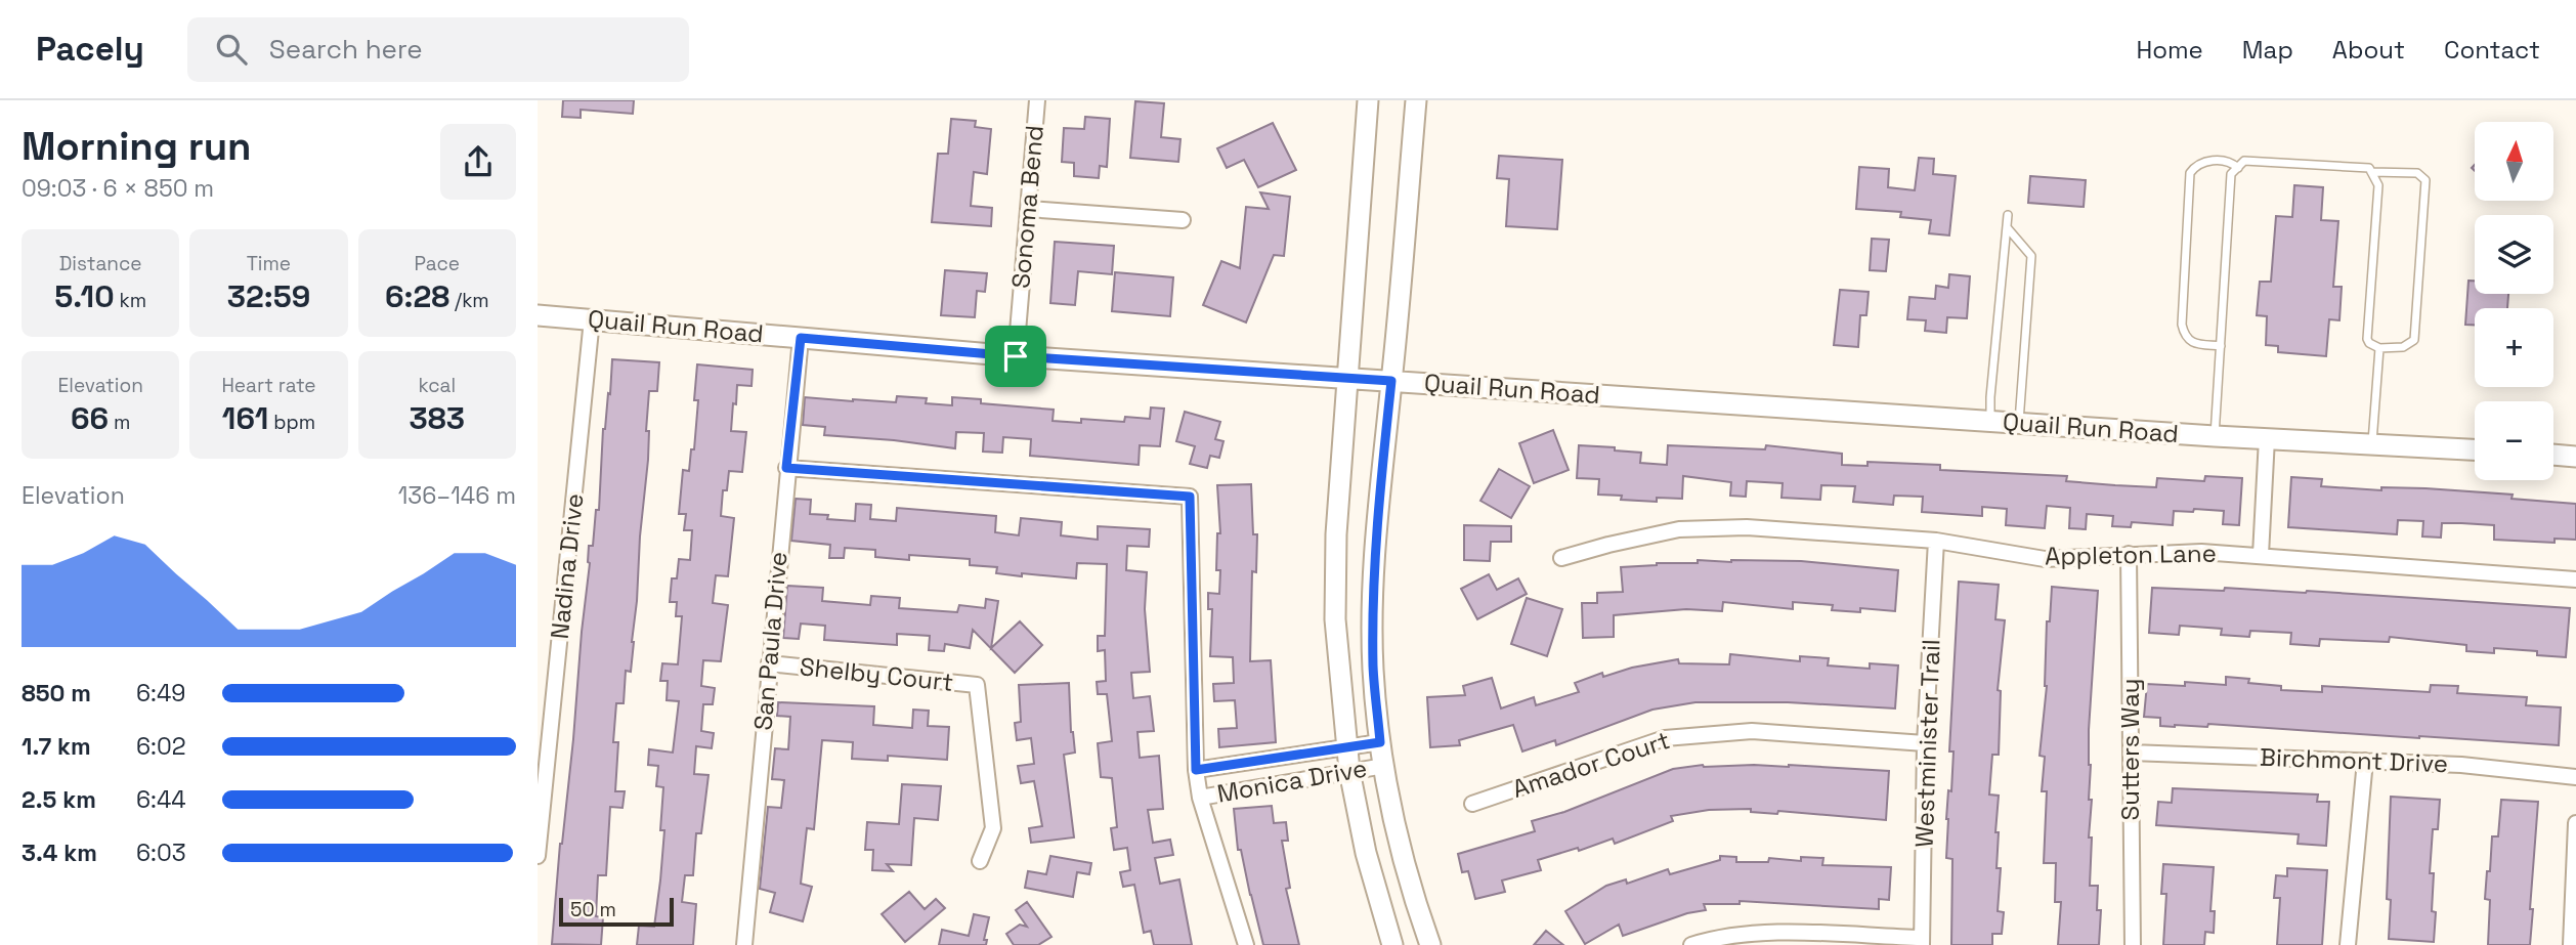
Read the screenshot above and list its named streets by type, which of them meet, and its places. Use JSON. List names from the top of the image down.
{
  "streets": {
    "street": [
      "Sonoma Bend",
      "Quail Run Road",
      "Appleton Lane",
      "Nadina Drive",
      "San Paula Drive",
      "Shelby Court",
      "Westminister Trail",
      "Sutters Way",
      "Birchmont Drive",
      "Amador Court",
      "Monica Drive"
    ]
  },
  "crossings": [
    ["Sonoma Bend", "Quail Run Road"],
    ["Quail Run Road", "Nadina Drive"],
    ["Quail Run Road", "San Paula Drive"],
    ["Appleton Lane", "Westminister Trail"],
    ["Appleton Lane", "Sutters Way"],
    ["San Paula Drive", "Shelby Court"],
    ["Westminister Trail", "Amador Court"],
    ["Sutters Way", "Birchmont Drive"]
  ],
  "scale_bar": "50 m",
  "north": "top",
  "page": {
    "header": "Pacely",
    "search": "Search here",
    "nav": [
      "Home",
      "Map",
      "About",
      "Contact"
    ],
    "heading": ["Morning run", "09:03 · 6 × 850 m"],
    "map_buttons": ["+", "−"],
    "stats": [
      ["Distance", "5.10 km"],
      ["Time", "32:59"],
      ["Pace", "6:28 /km"],
      ["Elevation", "66 m"],
      ["Heart rate", "161 bpm"],
      ["kcal", "383"]
    ],
    "chart": ["Elevation", "136–146 m"],
    "list": [
      {
        "name": "850 m",
        "note": "6:49"
      },
      {
        "name": "1.7 km",
        "note": "6:02"
      },
      {
        "name": "2.5 km",
        "note": "6:44"
      },
      {
        "name": "3.4 km",
        "note": "6:03"
      }
    ],
    "scale": "50 m"
  }
}
